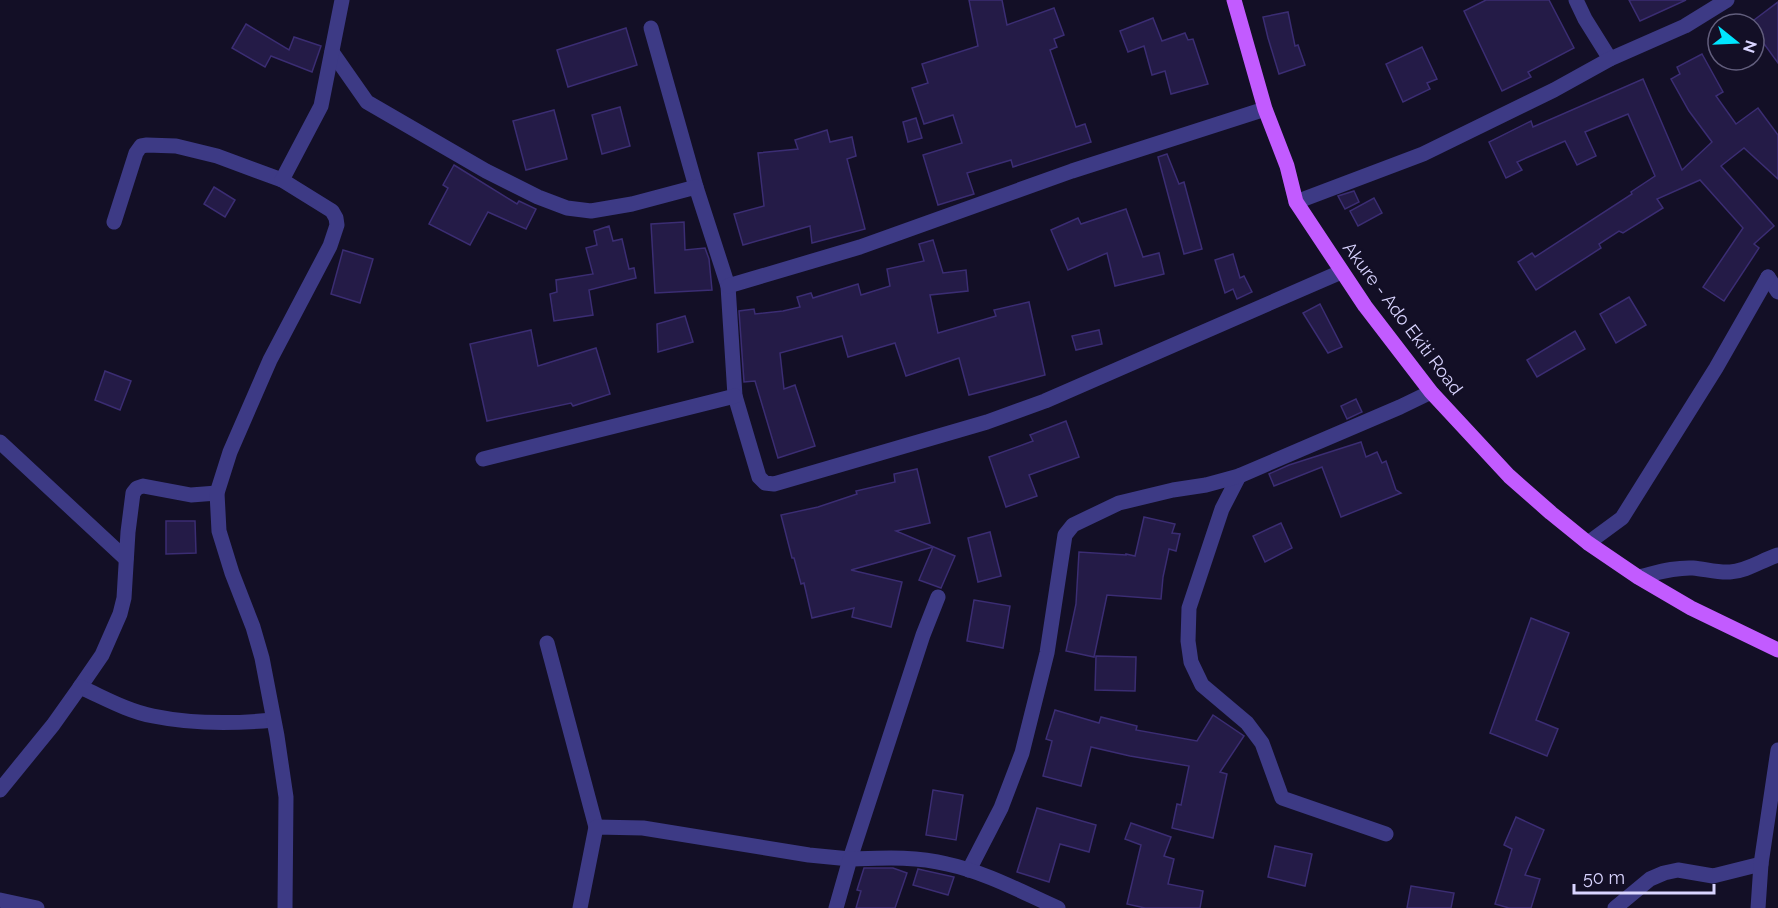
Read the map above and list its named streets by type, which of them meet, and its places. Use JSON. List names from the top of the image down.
{
  "streets": {
    "main road": ["Akure - Ado Ekiti Road"]
  },
  "scale_bar": "50 m",
  "north": "right"
}
